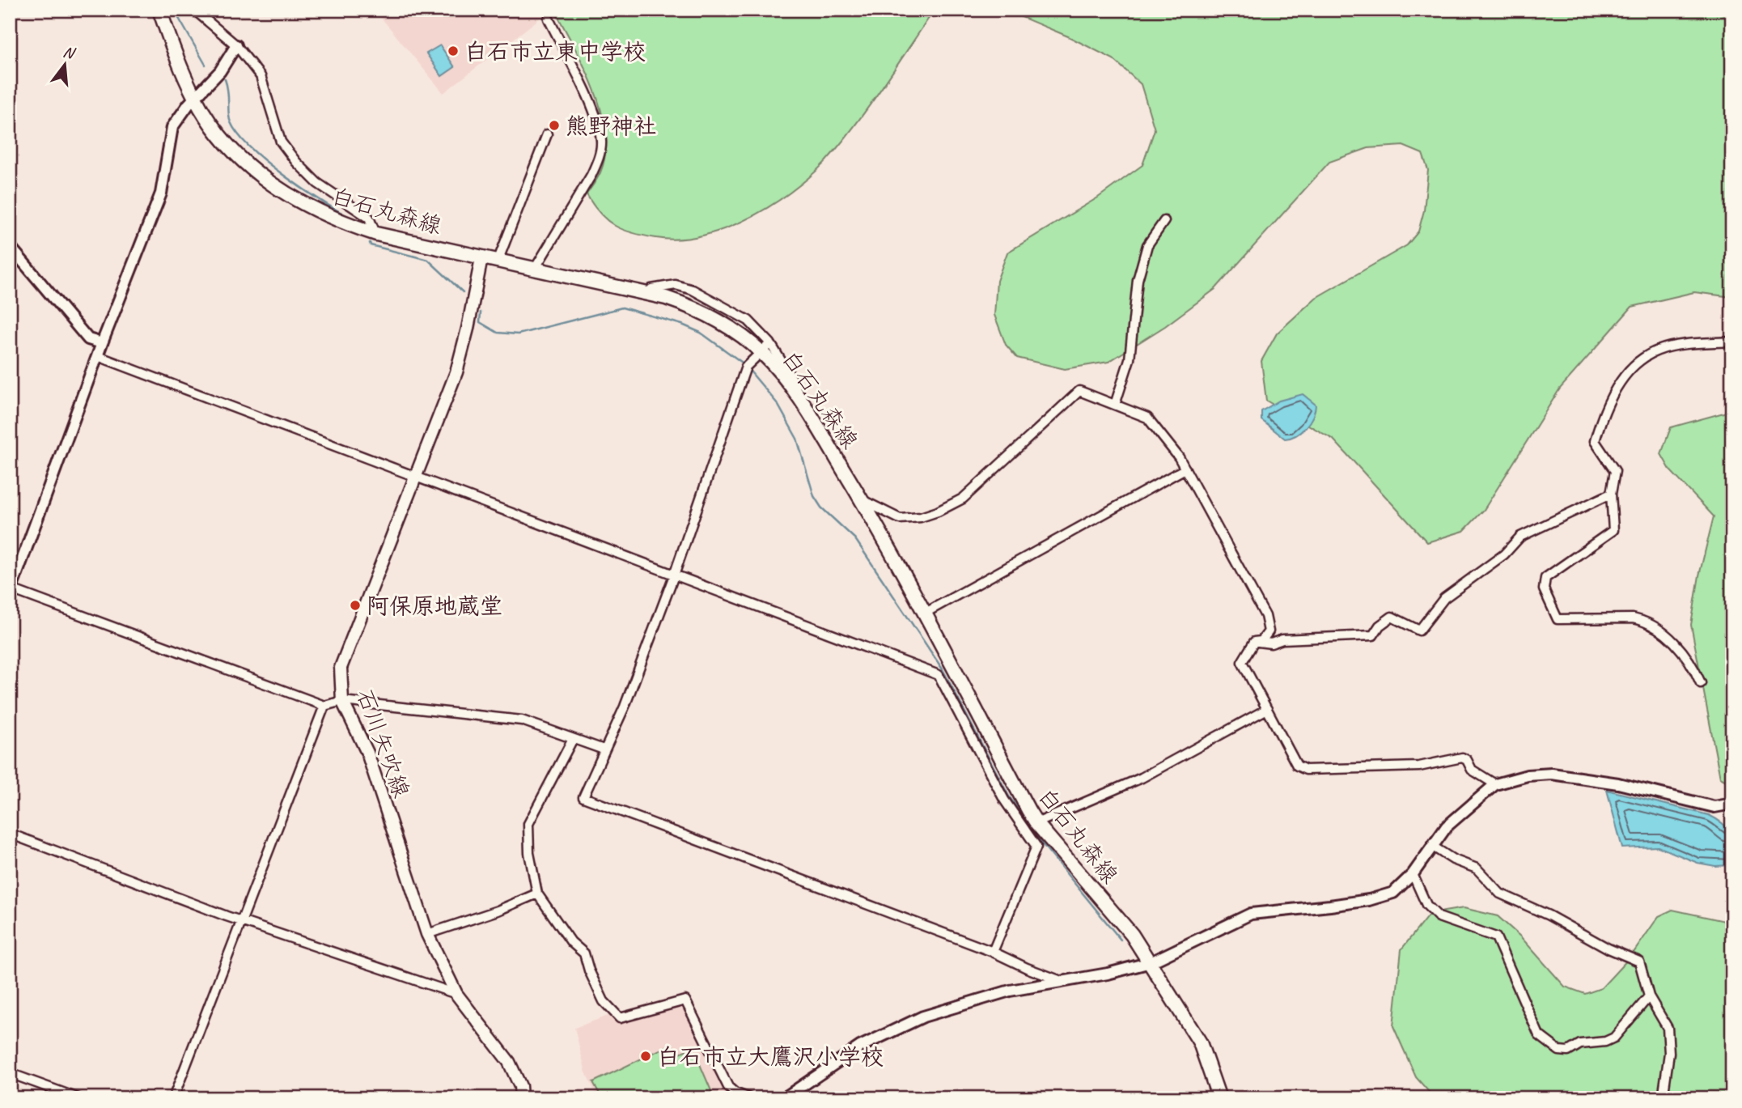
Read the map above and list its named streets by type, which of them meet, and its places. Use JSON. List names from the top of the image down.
{
  "streets": {
    "main road": ["白石丸森線", "石川矢吹線"]
  },
  "crossings": [
    ["白石丸森線", "石川矢吹線"]
  ],
  "places": [
    "白石市立東中学校",
    "熊野神社",
    "阿保原地蔵堂",
    "白石市立大鷹沢小学校"
  ],
  "north": "top"
}
